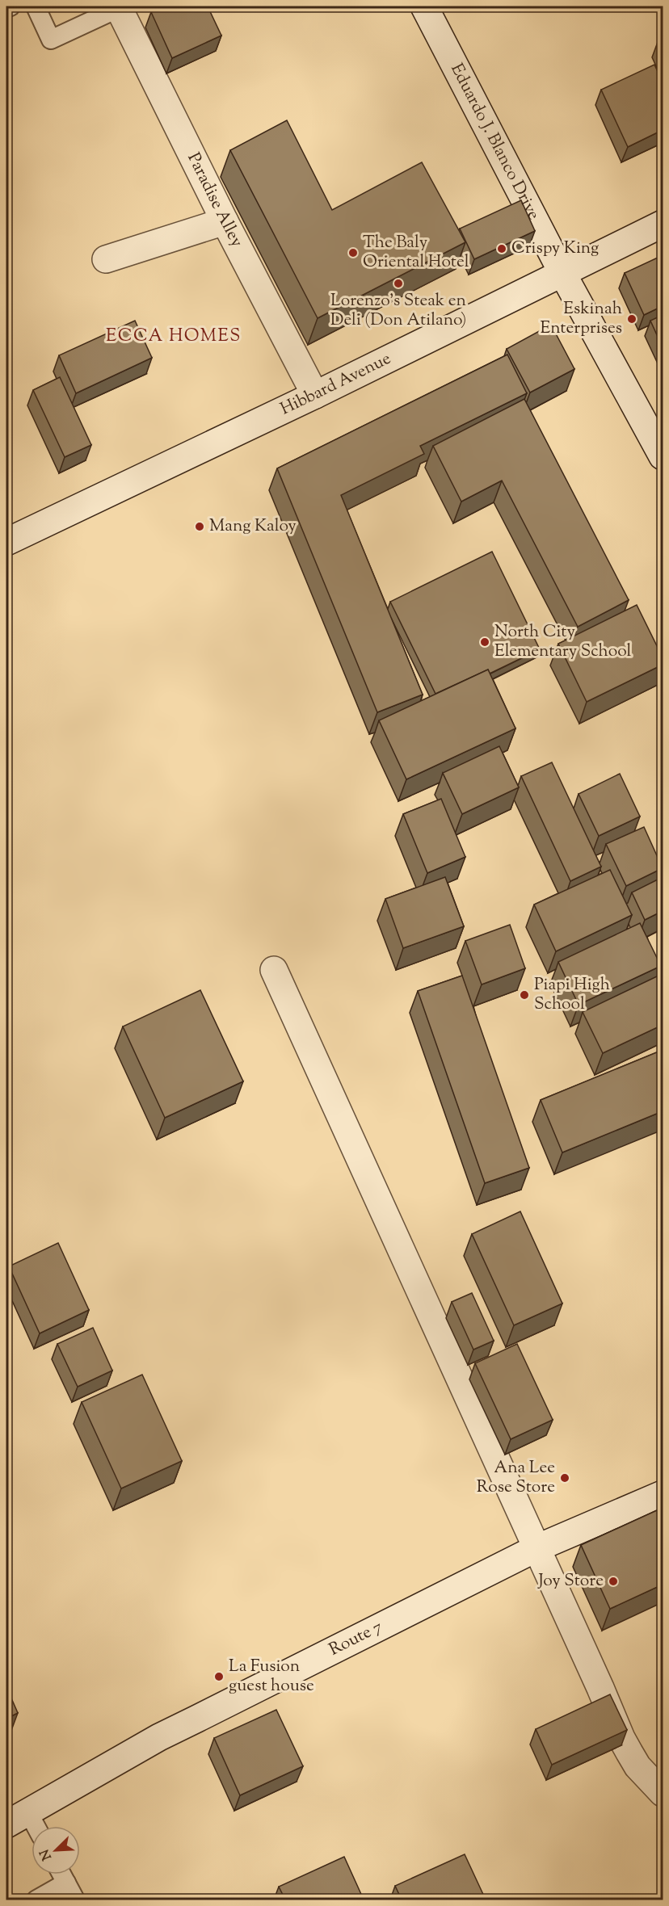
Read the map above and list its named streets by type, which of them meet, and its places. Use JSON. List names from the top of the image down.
{
  "streets": {
    "street": [
      "Eduardo J. Blanco Drive",
      "Paradise Alley",
      "Hibbard Avenue",
      "Route 7"
    ]
  },
  "crossings": [
    ["Eduardo J. Blanco Drive", "Hibbard Avenue"],
    ["Paradise Alley", "Hibbard Avenue"]
  ],
  "districts": ["ECCA HOMES"],
  "places": [
    "Crispy King",
    "The Baly Oriental Hotel",
    "Lorenzo's Steak en Deli (Don Atilano)",
    "Eskinah Enterprises",
    "Mang Kaloy",
    "North City Elementary School",
    "Piapi High School",
    "Ana Lee Rose Store",
    "Joy Store",
    "La Fusion guest house"
  ],
  "north": "bottom left"
}
